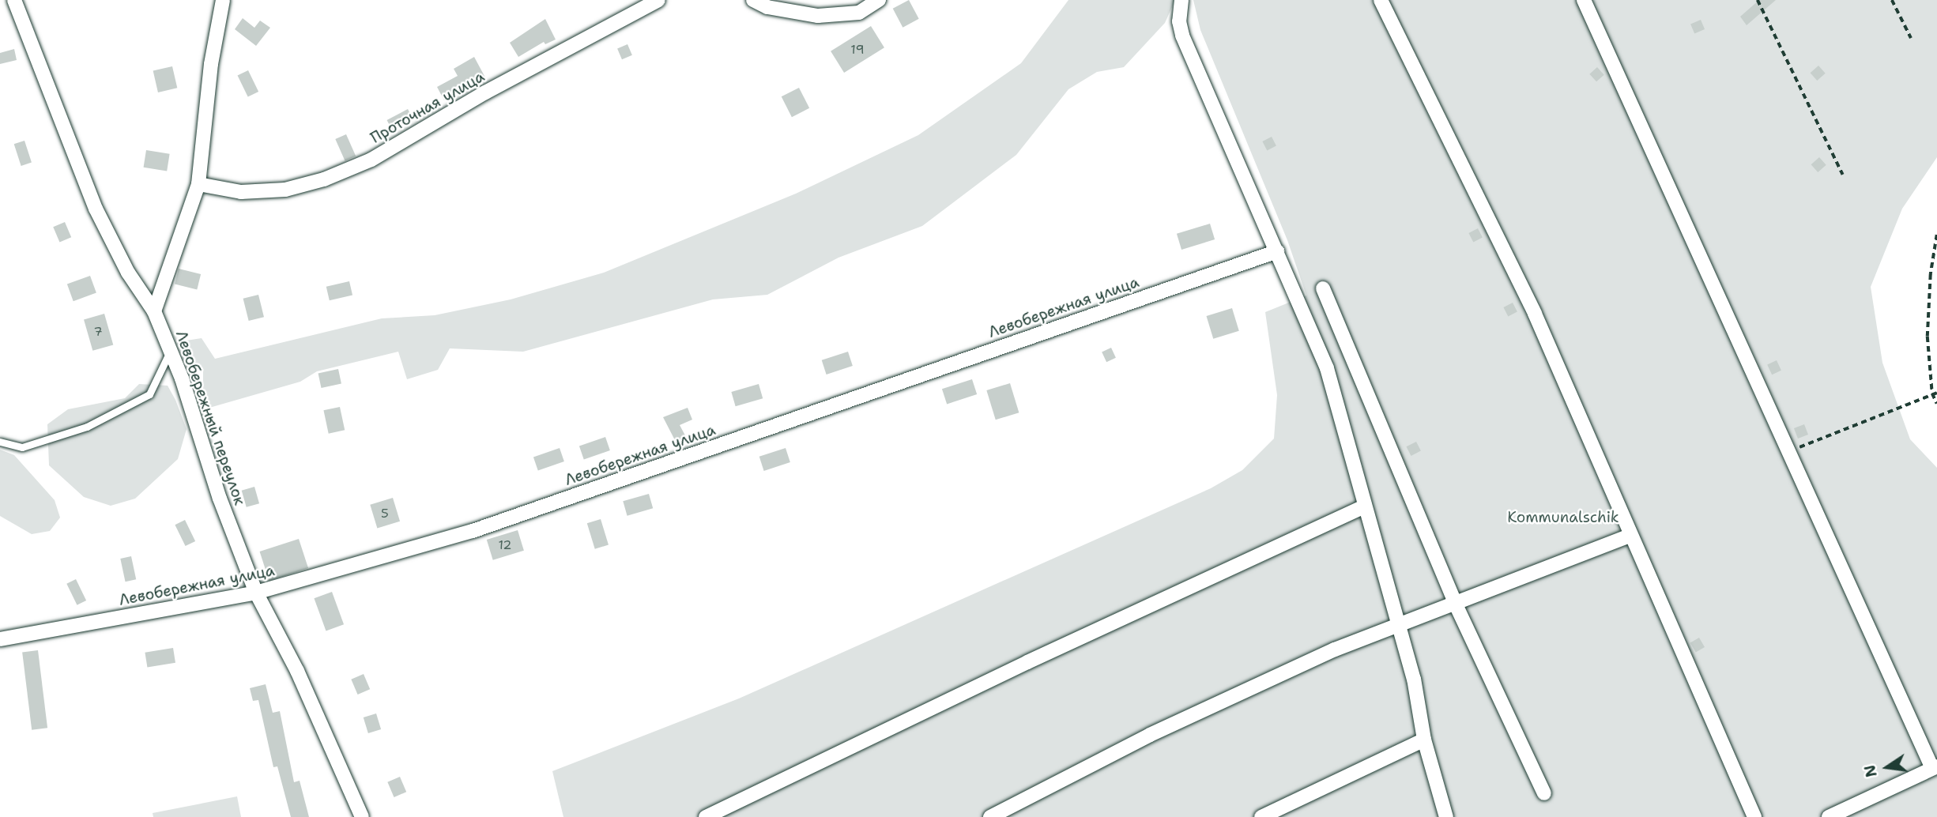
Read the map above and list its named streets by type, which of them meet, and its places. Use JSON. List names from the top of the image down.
{
  "streets": {
    "street": ["Проточная улица", "Левобережная улица", "Левобережный переулок"]
  },
  "crossings": [
    ["Левобережная улица", "Левобережный переулок"]
  ],
  "parks": ["Kommunalschik"],
  "house_numbers": [
    "19",
    "7",
    "5",
    "12"
  ],
  "north": "left"
}
